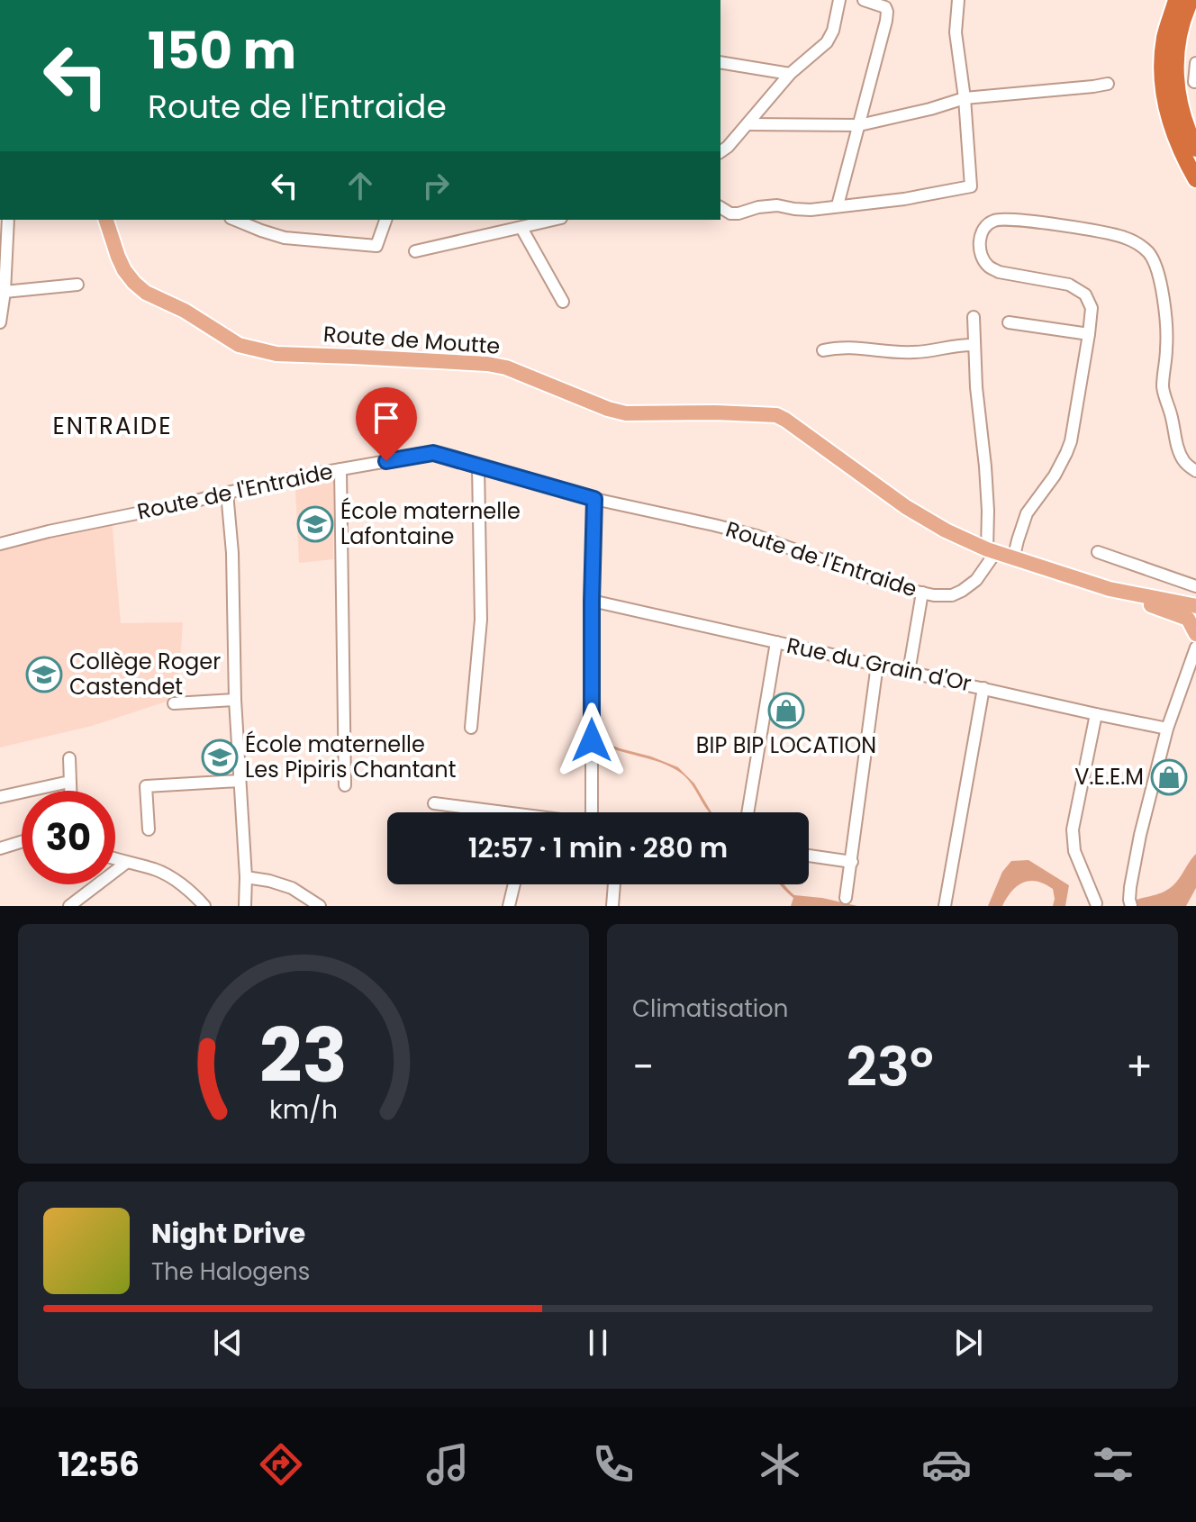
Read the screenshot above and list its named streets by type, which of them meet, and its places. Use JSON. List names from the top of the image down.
{
  "streets": {
    "main road": ["Route de Moutte"],
    "street": ["Route de l'Entraide", "Rue du Grain d'Or"]
  },
  "crossings": [
    ["Route de Moutte", "Route de l'Entraide"]
  ],
  "districts": ["ENTRAIDE"],
  "places": {
    "school or university": ["École maternelle Lafontaine", "Collège Roger Castendet", "École maternelle Les Pipiris Chantant"],
    "shop": ["BIP BIP LOCATION", "V.E.E.M"]
  },
  "page": {
    "turn": ["150 m", "Route de l'Entraide"],
    "limit": "30",
    "trip": "12:57 · 1 min · 280 m",
    "tile": "Climatisation",
    "heat": ["−", "23°", "+"],
    "song": ["Night Drive", "The Halogens"],
    "tabs": "12:56",
    "gauge": ["23", "km/h"]
  }
}
